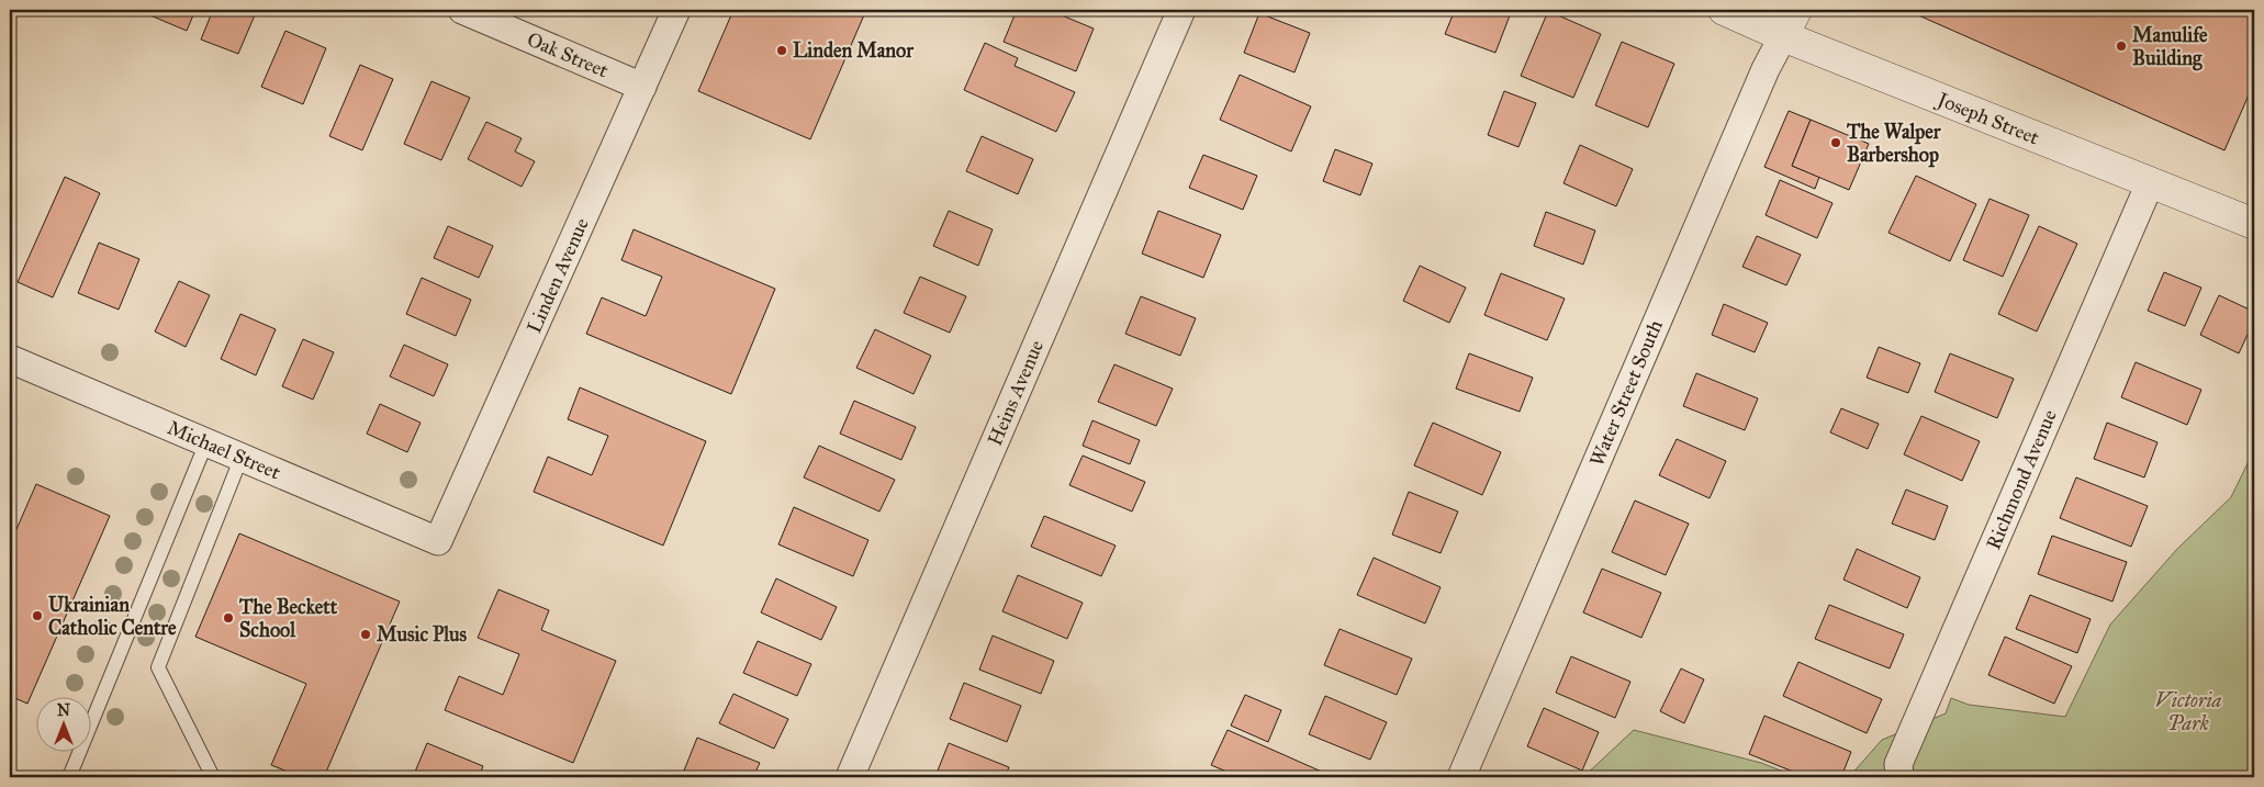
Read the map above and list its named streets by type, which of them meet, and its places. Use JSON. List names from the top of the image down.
{
  "streets": {
    "street": [
      "Oak Street",
      "Joseph Street",
      "Linden Avenue",
      "Heins Avenue",
      "Water Street South",
      "Michael Street",
      "Richmond Avenue"
    ]
  },
  "crossings": [
    ["Oak Street", "Linden Avenue"],
    ["Joseph Street", "Water Street South"],
    ["Joseph Street", "Richmond Avenue"],
    ["Linden Avenue", "Michael Street"]
  ],
  "parks": ["Victoria Park"],
  "places": [
    "Manulife Building",
    "Linden Manor",
    "The Walper Barbershop",
    "Ukrainian Catholic Centre",
    "The Beckett School",
    "Music Plus"
  ],
  "north": "top"
}
